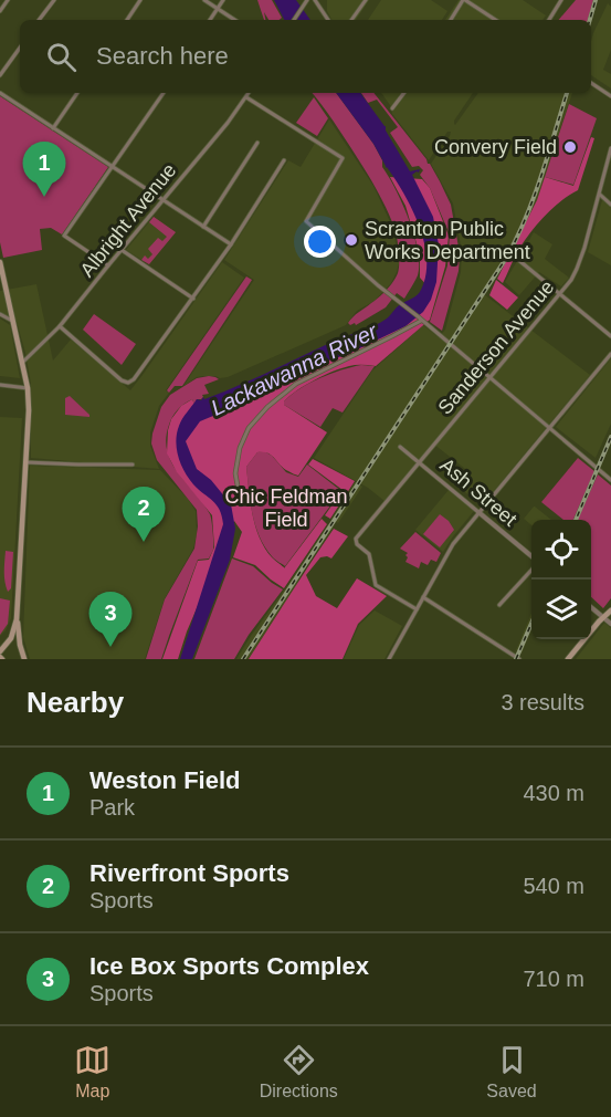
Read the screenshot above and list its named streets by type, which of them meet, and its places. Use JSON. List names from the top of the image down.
{
  "streets": {
    "street": ["Albright Avenue", "Sanderson Avenue", "Ash Street"]
  },
  "crossings": [
    ["Sanderson Avenue", "Ash Street"]
  ],
  "water": ["Lackawanna River"],
  "parks": ["Chic Feldman Field"],
  "places": ["Convery Field", "Scranton Public Works Department"],
  "page": {
    "search": "Search here",
    "pins": ["1", "2", "3"],
    "heading": ["Nearby", "3 results"],
    "list": [
      {
        "mark": "1",
        "name": "Weston Field",
        "note": "Park",
        "value": "430 m"
      },
      {
        "mark": "2",
        "name": "Riverfront Sports",
        "note": "Sports",
        "value": "540 m"
      },
      {
        "mark": "3",
        "name": "Ice Box Sports Complex",
        "note": "Sports",
        "value": "710 m"
      }
    ],
    "nav": ["Map", "Directions", "Saved"]
  }
}
